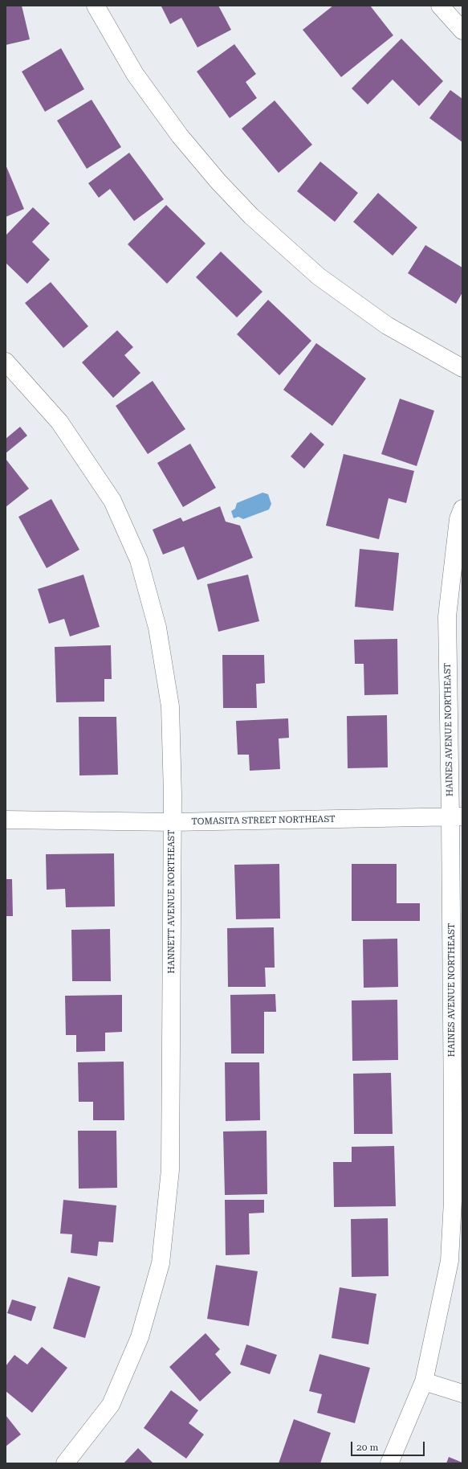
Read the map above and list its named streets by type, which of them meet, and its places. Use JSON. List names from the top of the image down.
{
  "streets": {
    "street": ["HAINES AVENUE NORTHEAST", "TOMASITA STREET NORTHEAST", "HANNETT AVENUE NORTHEAST"]
  },
  "crossings": [
    ["HAINES AVENUE NORTHEAST", "TOMASITA STREET NORTHEAST"],
    ["TOMASITA STREET NORTHEAST", "HANNETT AVENUE NORTHEAST"]
  ],
  "scale_bar": "20 m"
}
